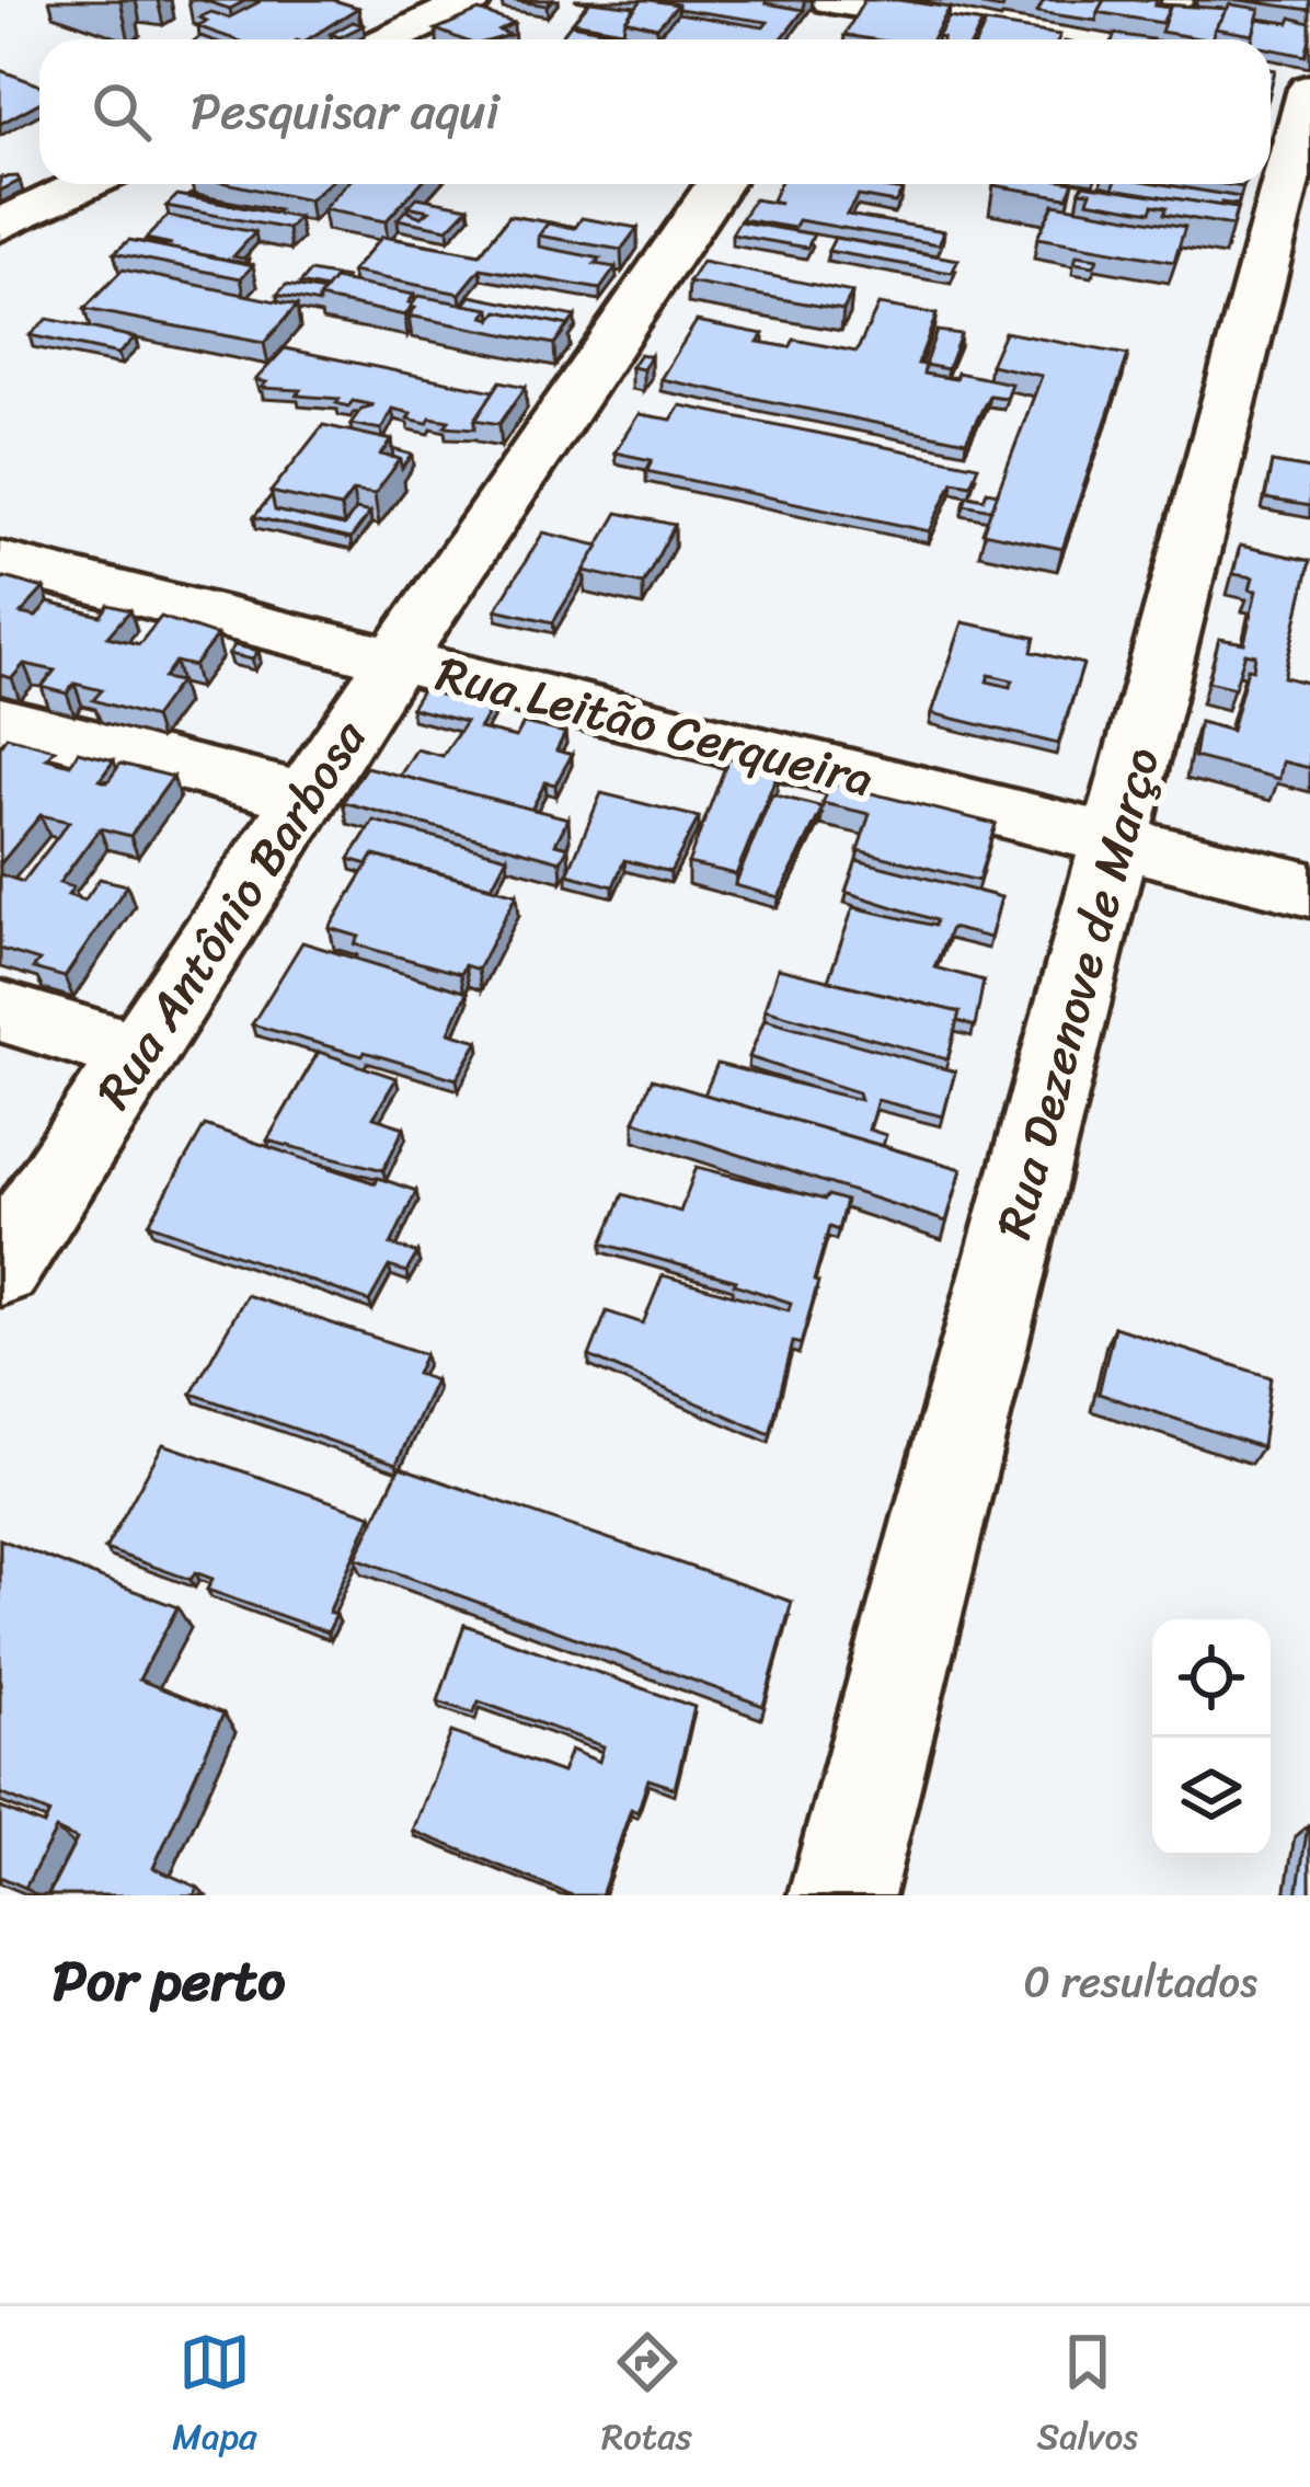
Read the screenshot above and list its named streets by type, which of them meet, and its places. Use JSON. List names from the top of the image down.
{
  "streets": {
    "street": ["Rua Leitão Cerqueira", "Rua Antônio Barbosa", "Rua Dezenove de Março"]
  },
  "crossings": [
    ["Rua Leitão Cerqueira", "Rua Antônio Barbosa"],
    ["Rua Leitão Cerqueira", "Rua Dezenove de Março"]
  ],
  "page": {
    "search": "Pesquisar aqui",
    "heading": ["Por perto", "0 resultados"],
    "nav": ["Mapa", "Rotas", "Salvos"]
  }
}
